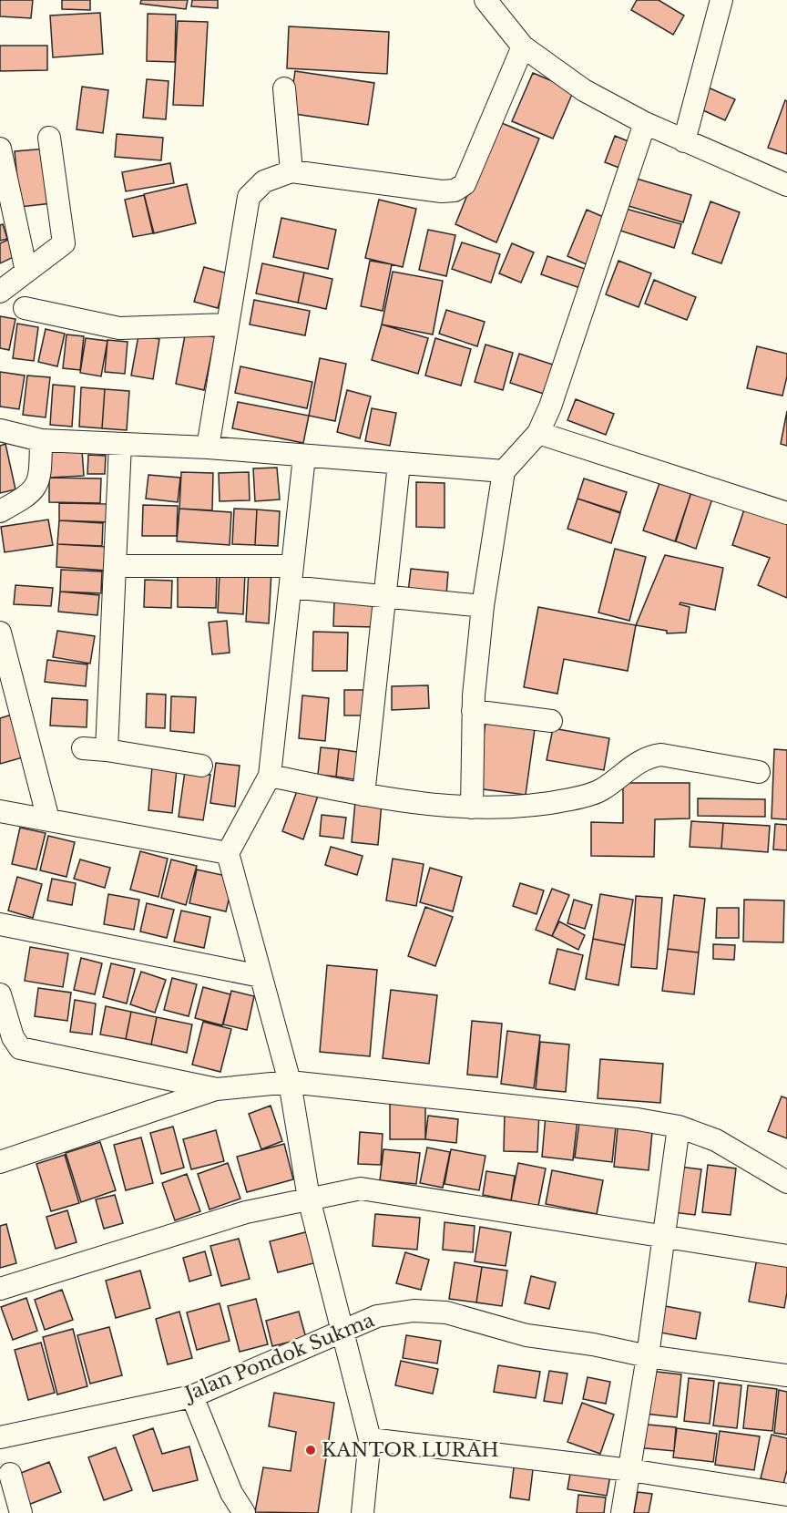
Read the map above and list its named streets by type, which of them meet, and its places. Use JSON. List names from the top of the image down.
{
  "streets": {
    "street": ["Jalan Pondok Sukma"]
  },
  "places": ["KANTOR LURAH"]
}
